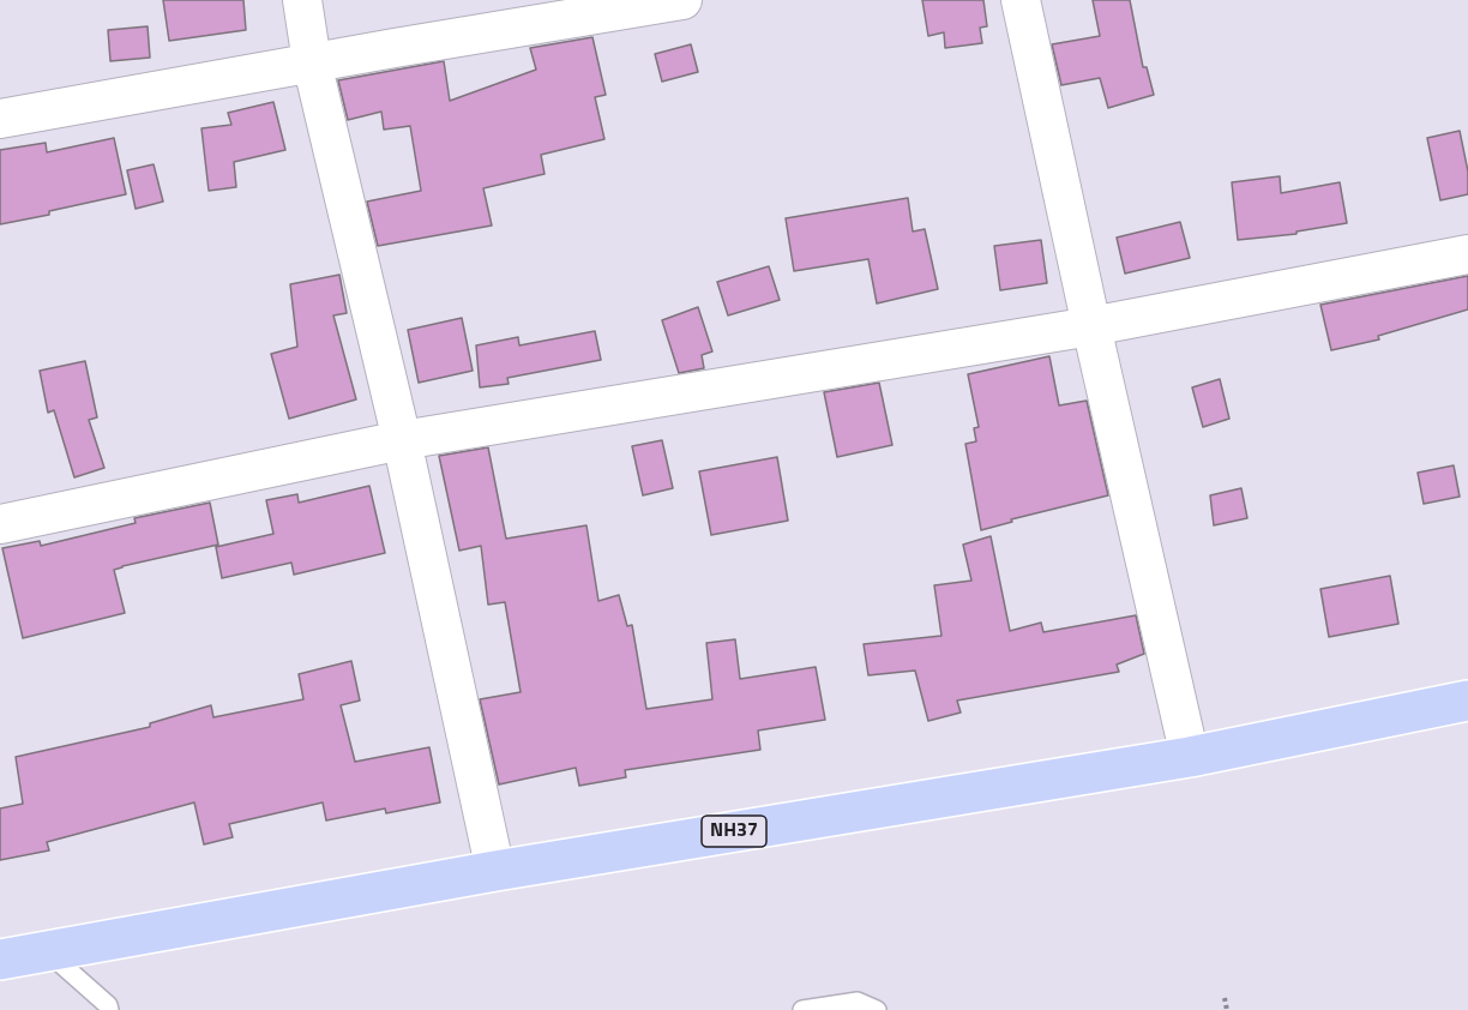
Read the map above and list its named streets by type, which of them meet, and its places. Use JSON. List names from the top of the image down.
{
  "streets": {
    "highway": ["NH37"]
  }
}
